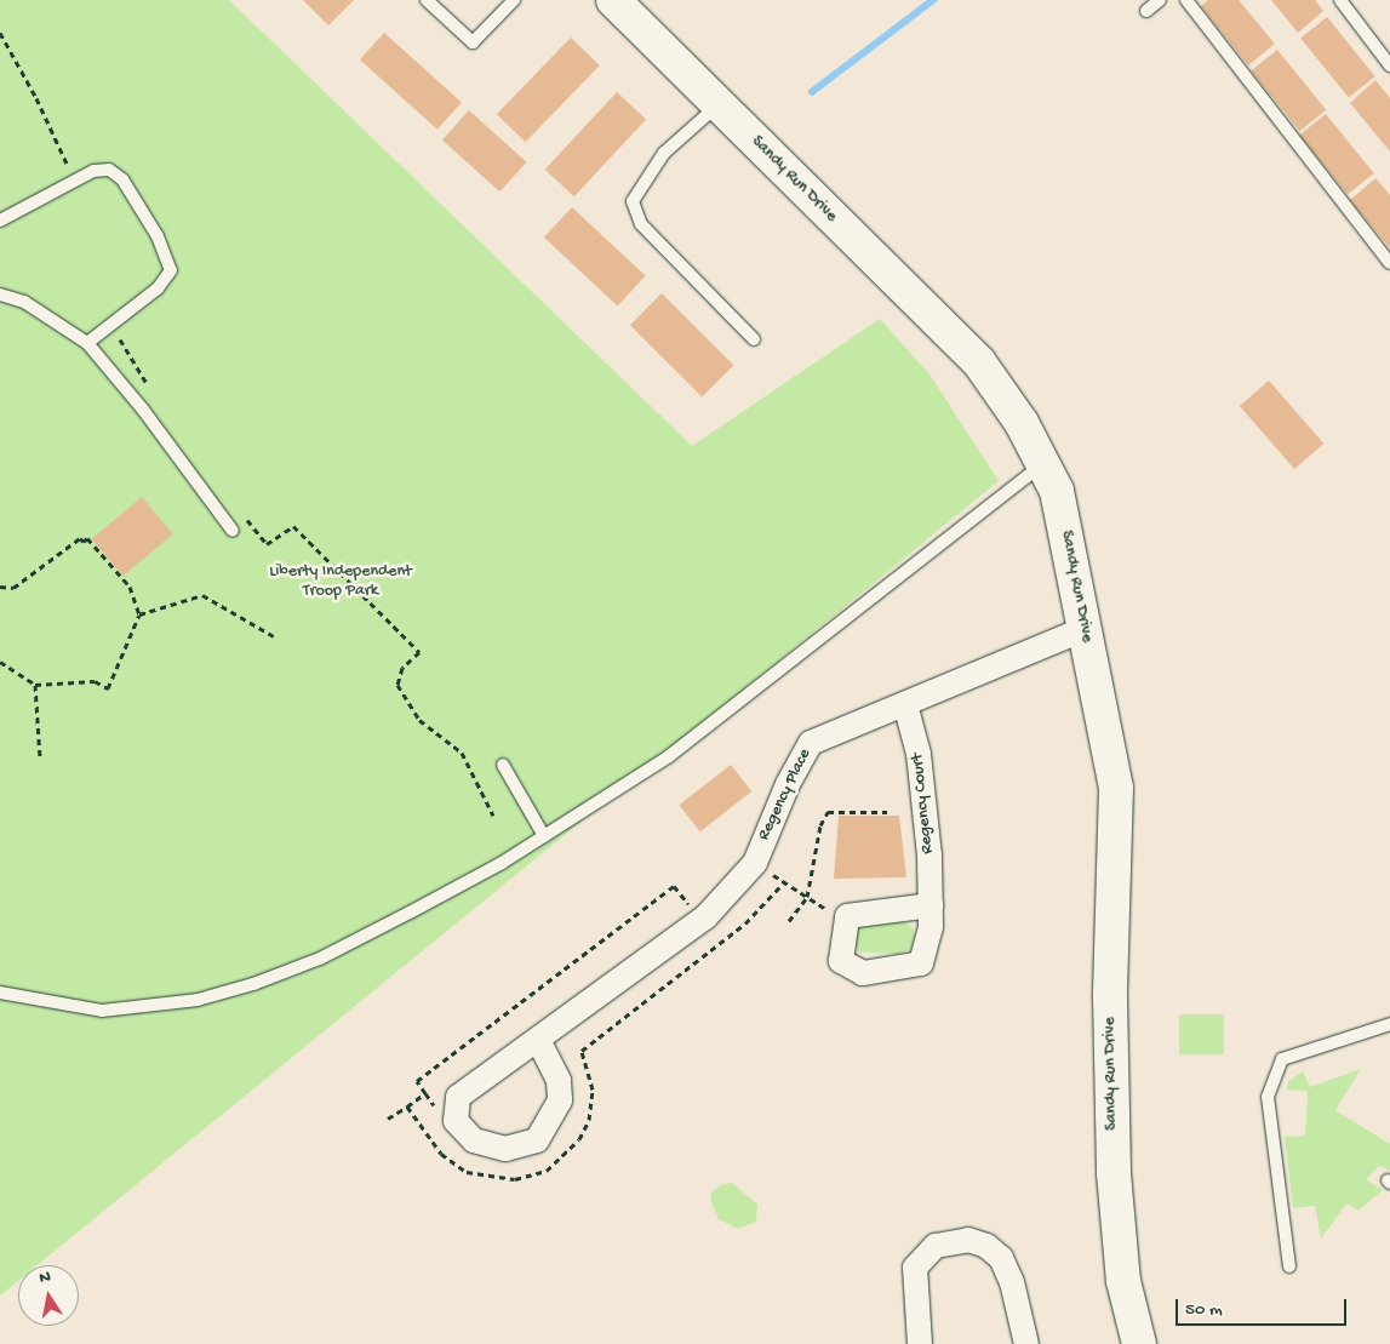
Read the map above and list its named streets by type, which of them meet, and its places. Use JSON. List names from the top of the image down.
{
  "streets": {
    "street": ["Sandy Run Drive", "Regency Place", "Regency Court"]
  },
  "crossings": [
    ["Sandy Run Drive", "Regency Place"],
    ["Regency Place", "Regency Court"]
  ],
  "parks": ["Liberty Independent Troop Park"],
  "scale_bar": "50 m",
  "north": "top"
}
